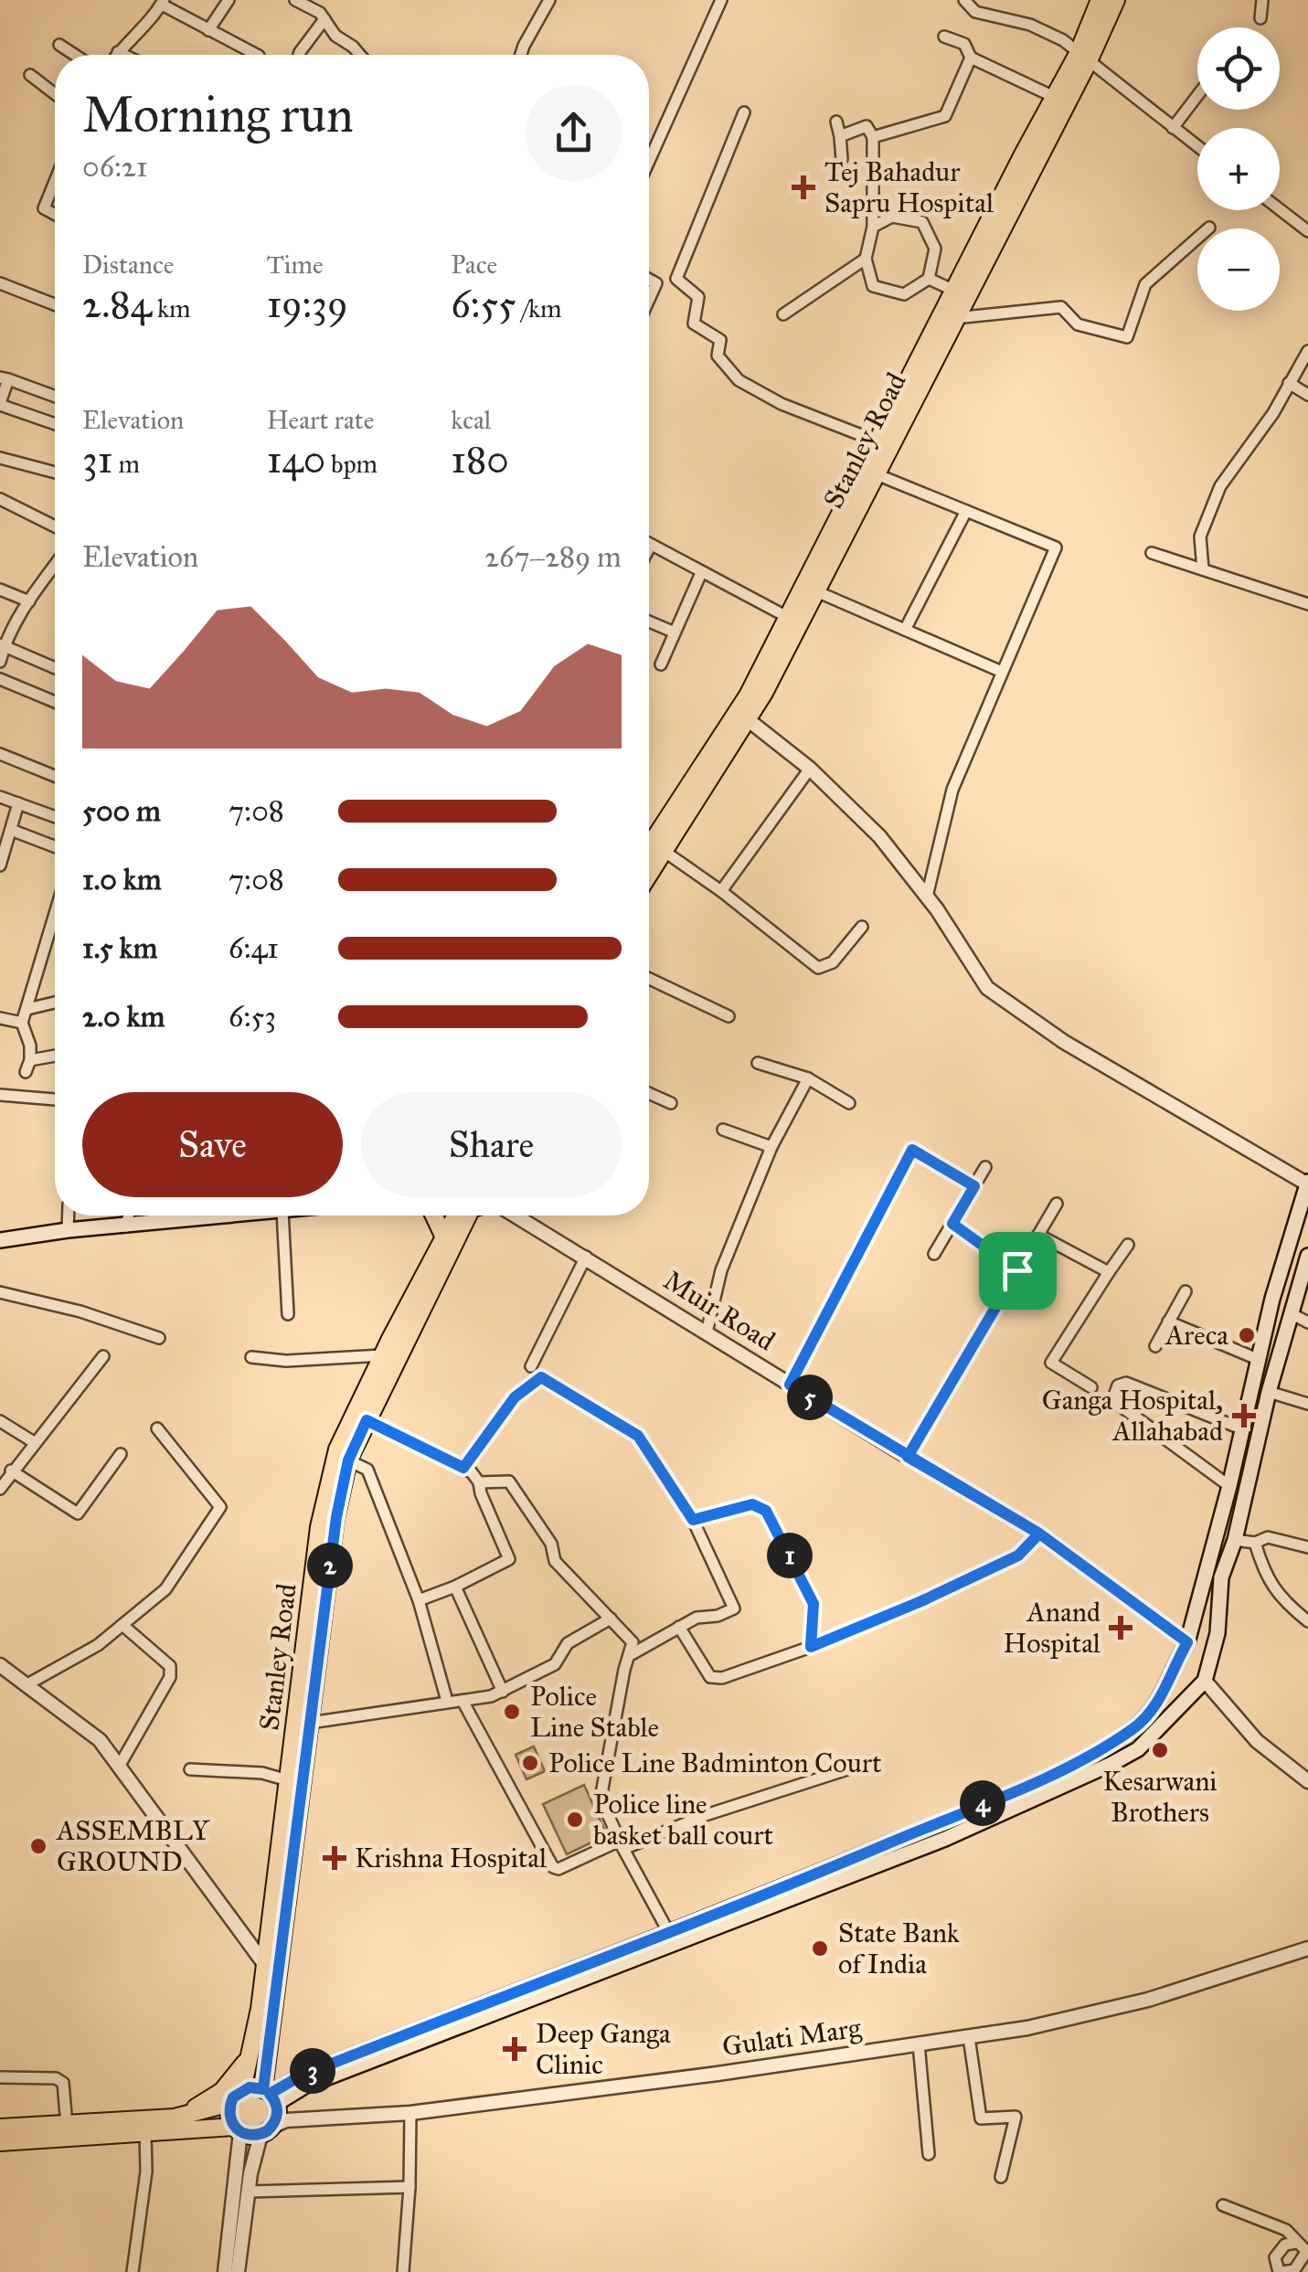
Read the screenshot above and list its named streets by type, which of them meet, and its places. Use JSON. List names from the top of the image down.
{
  "streets": {
    "main road": ["Stanley Road"],
    "street": ["Muir Road", "Gulati Marg"]
  },
  "crossings": [
    ["Stanley Road", "Gulati Marg"]
  ],
  "places": {
    "health": [
      "Tej Bahadur Sapru Hospital",
      "Ganga Hospital, Allahabad",
      "Anand Hospital",
      "Krishna Hospital",
      "Deep Ganga Clinic"
    ],
    "other": [
      "Areca",
      "Police Line Stable",
      "Kesarwani Brothers",
      "Police Line Badminton Court",
      "Police line basket ball court",
      "ASSEMBLY GROUND",
      "State Bank of India"
    ]
  },
  "page": {
    "map_buttons": ["+", "−"],
    "heading": ["Morning run", "06:21"],
    "stats": [
      ["Distance", "2.84 km"],
      ["Time", "19:39"],
      ["Pace", "6:55 /km"],
      ["Elevation", "31 m"],
      ["Heart rate", "140 bpm"],
      ["kcal", "180"]
    ],
    "chart": ["Elevation", "267–289 m"],
    "list": [
      {
        "name": "500 m",
        "note": "7:08"
      },
      {
        "name": "1.0 km",
        "note": "7:08"
      },
      {
        "name": "1.5 km",
        "note": "6:41"
      },
      {
        "name": "2.0 km",
        "note": "6:53"
      }
    ],
    "buttons": ["Save", "Share"],
    "pins": [
      "5",
      "1",
      "2",
      "4",
      "3"
    ]
  }
}
